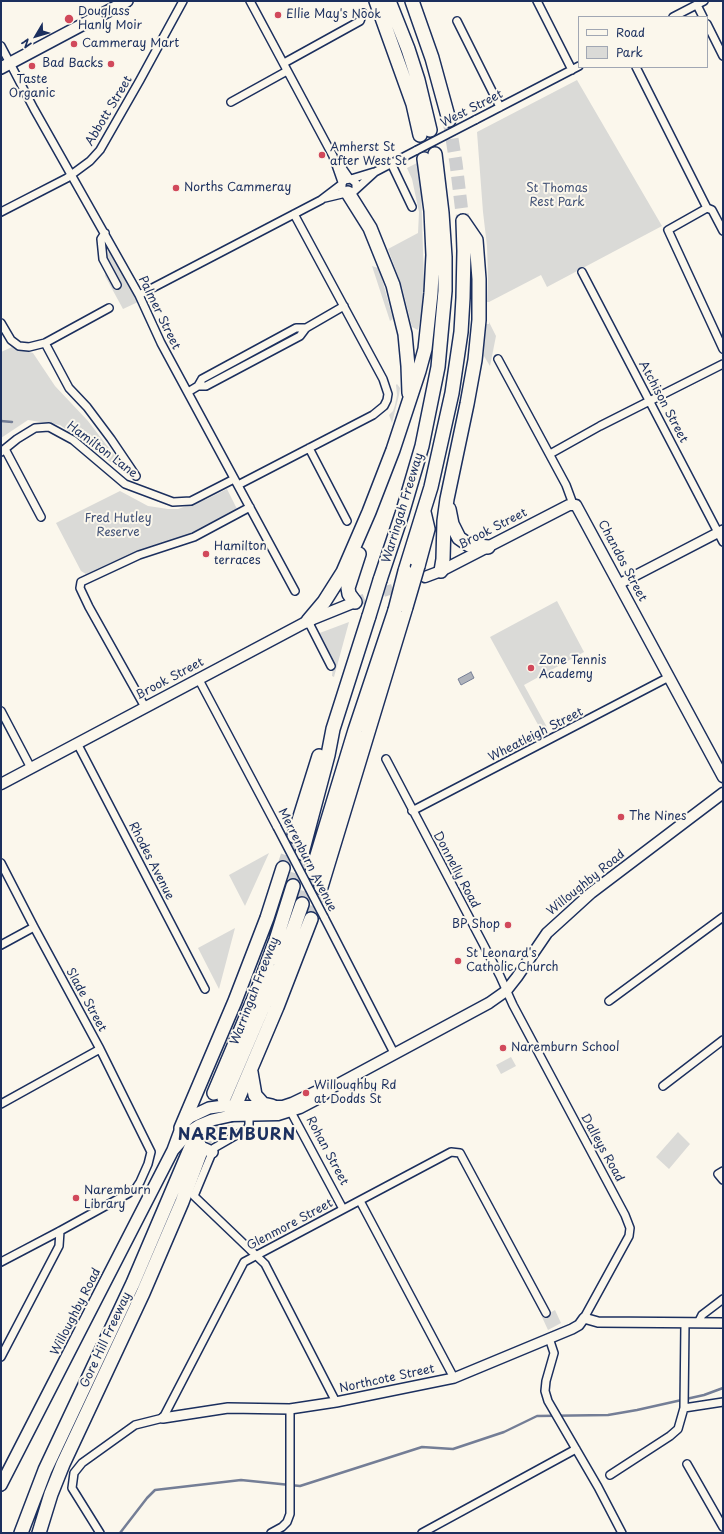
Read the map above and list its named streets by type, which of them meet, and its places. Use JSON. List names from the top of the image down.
{
  "streets": {
    "highway": ["Warringah Freeway", "Gore Hill Freeway"],
    "main road": ["Brook Street", "Chandos Street", "Willoughby Road"],
    "street": [
      "West Street",
      "Abbott Street",
      "Palmer Street",
      "Atchison Street",
      "Hamilton Lane",
      "Wheatleigh Street",
      "Merrenburn Avenue",
      "Rhodes Avenue",
      "Donnelly Road",
      "Slade Street",
      "Dalleys Road",
      "Rohan Street",
      "Glenmore Street",
      "Northcote Street"
    ]
  },
  "crossings": [
    ["West Street", "Palmer Street"],
    ["West Street", "Warringah Freeway"],
    ["Abbott Street", "Palmer Street"],
    ["Palmer Street", "Hamilton Lane"],
    ["Brook Street", "Chandos Street"],
    ["Brook Street", "Merrenburn Avenue"],
    ["Brook Street", "Rhodes Avenue"],
    ["Chandos Street", "Wheatleigh Street"],
    ["Wheatleigh Street", "Donnelly Road"],
    ["Merrenburn Avenue", "Willoughby Road"],
    ["Donnelly Road", "Willoughby Road"],
    ["Donnelly Road", "Dalleys Road"],
    ["Willoughby Road", "Dalleys Road"],
    ["Willoughby Road", "Rohan Street"],
    ["Dalleys Road", "Northcote Street"],
    ["Rohan Street", "Glenmore Street"],
    ["Glenmore Street", "Northcote Street"]
  ],
  "districts": ["NAREMBURN"],
  "parks": ["St Thomas Rest Park", "Fred Hutley Reserve"],
  "places": [
    "Ellie May's Nook",
    "Douglass Hanly Moir",
    "Cammeray Mart",
    "Bad Backs",
    "Taste Organic",
    "Amherst St after West St",
    "Norths Cammeray",
    "Hamilton terraces",
    "Zone Tennis Academy",
    "The Nines",
    "BP Shop",
    "St Leonard's Catholic Church",
    "Naremburn School",
    "Willoughby Rd at Dodds St",
    "Naremburn Library"
  ],
  "legend": ["Road", "Park"],
  "north": "bottom left"
}
